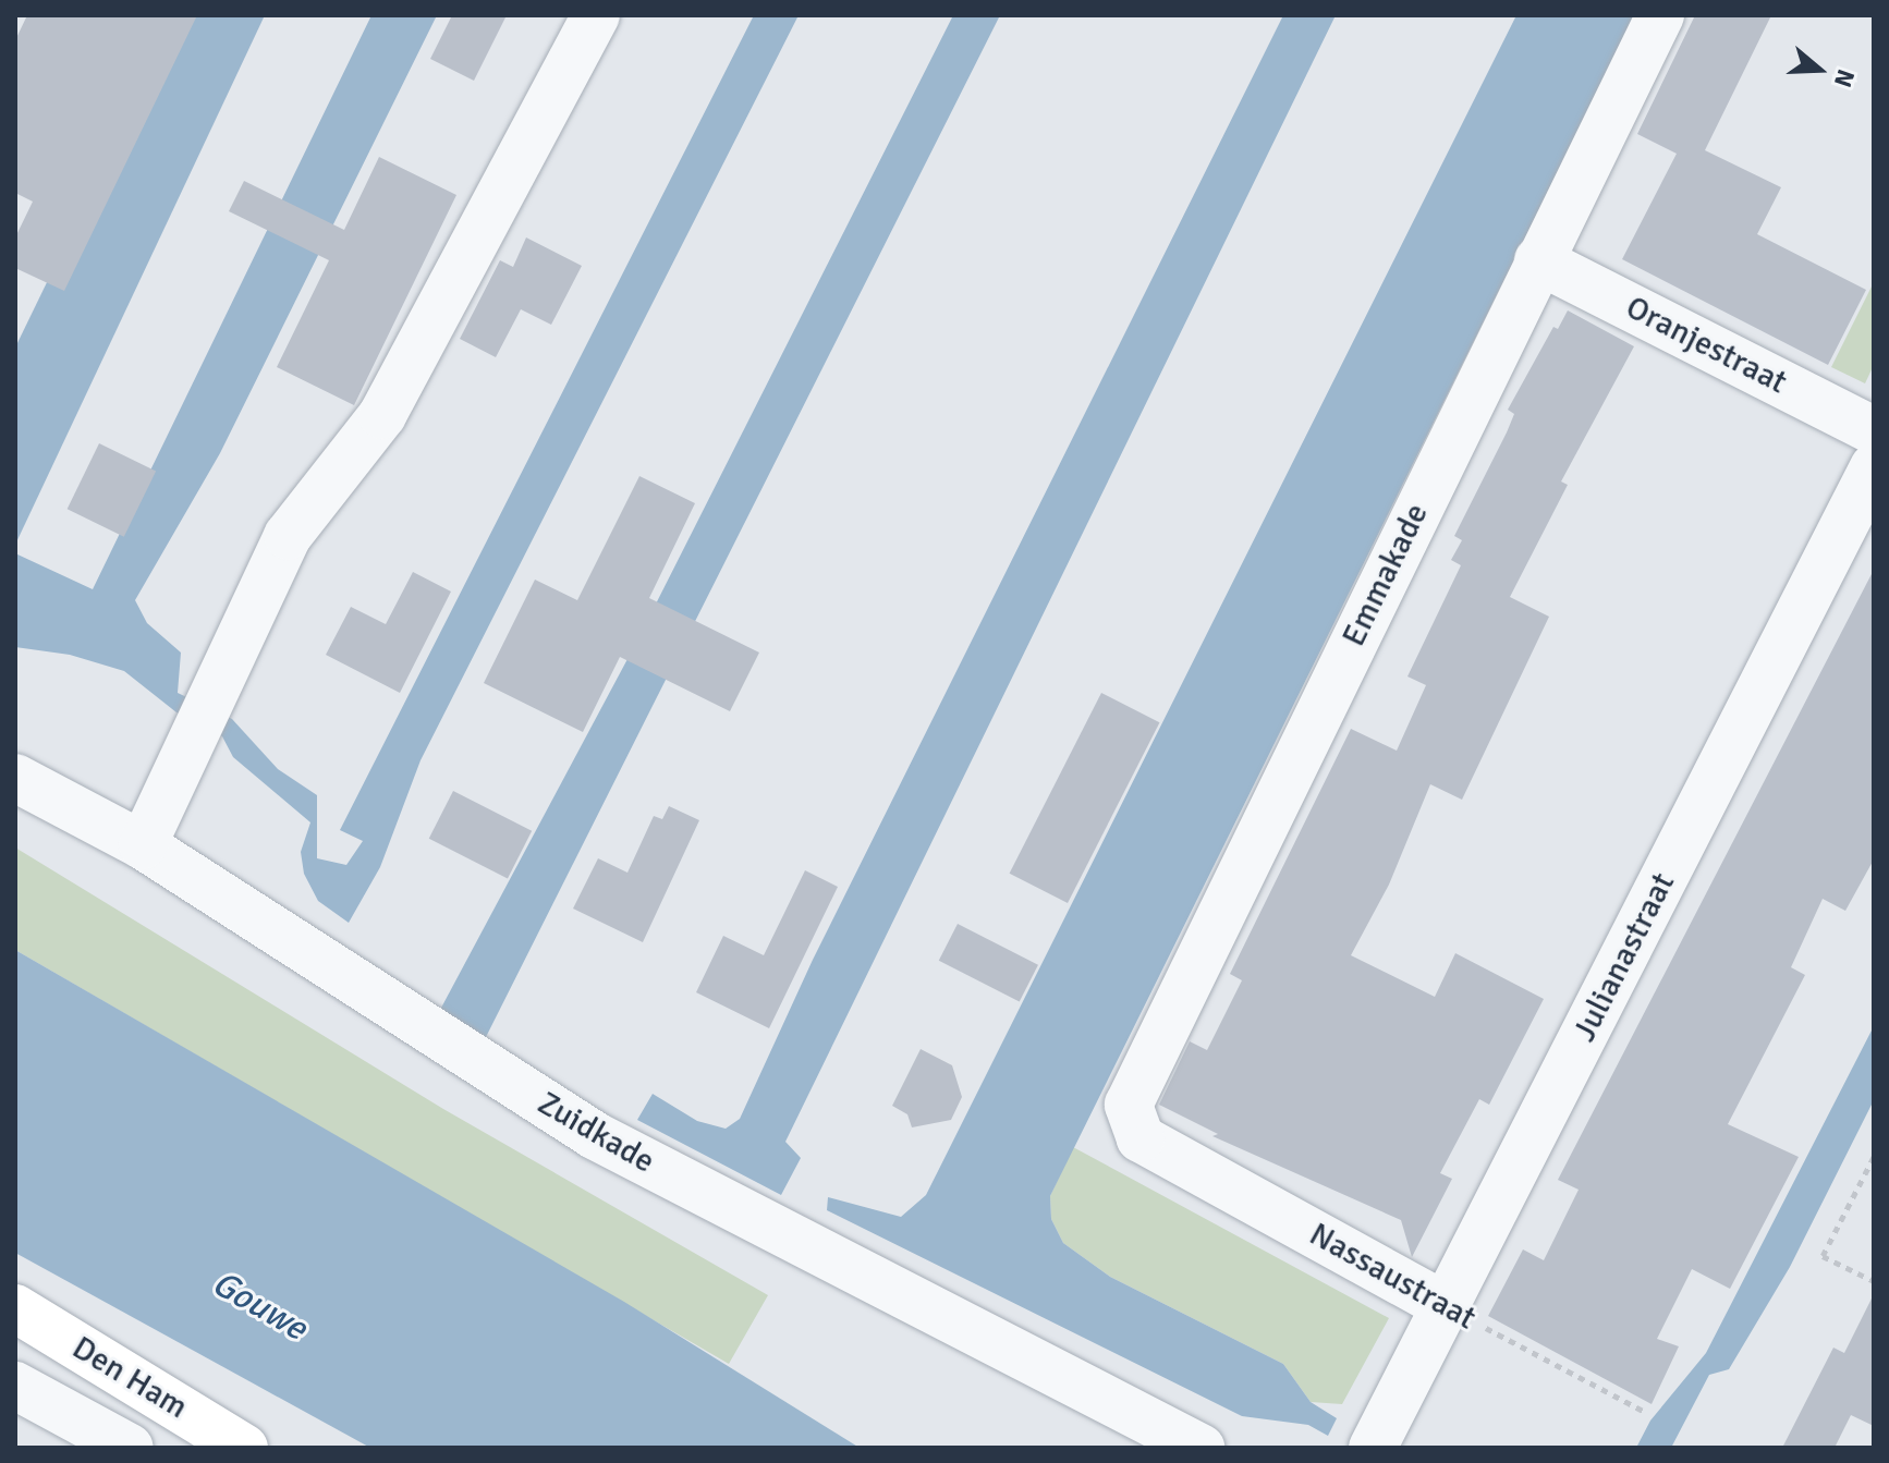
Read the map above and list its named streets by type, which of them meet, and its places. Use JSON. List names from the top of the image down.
{
  "streets": {
    "main road": ["Den Ham"],
    "street": [
      "Oranjestraat",
      "Emmakade",
      "Julianastraat",
      "Zuidkade",
      "Nassaustraat"
    ]
  },
  "crossings": [
    ["Oranjestraat", "Emmakade"],
    ["Emmakade", "Nassaustraat"],
    ["Julianastraat", "Nassaustraat"]
  ],
  "water": ["Gouwe"],
  "north": "right"
}
